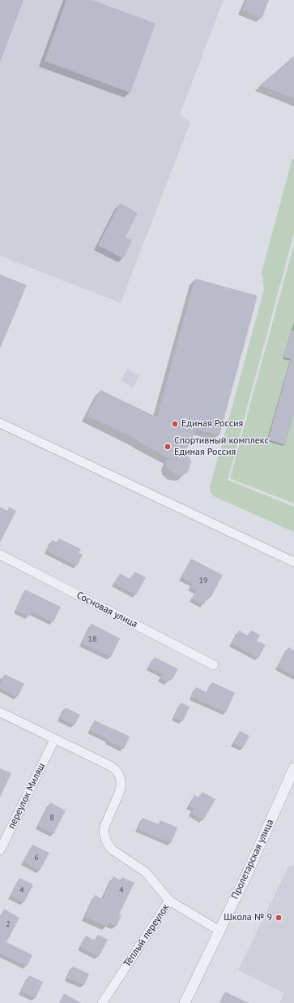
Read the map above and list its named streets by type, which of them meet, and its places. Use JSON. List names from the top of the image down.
{
  "streets": {
    "street": [
      "Сосновая улица",
      "переулок Миляш",
      "Пролетарская улица",
      "Тёплый переулок"
    ]
  },
  "crossings": [
    ["переулок Миляш", "Тёплый переулок"]
  ],
  "places": ["Единая Россия", "Спортивный комплекс Единая Россия", "Школа № 9"],
  "house_numbers": [
    "19",
    "18",
    "8",
    "6",
    "4",
    "4",
    "2"
  ]
}
